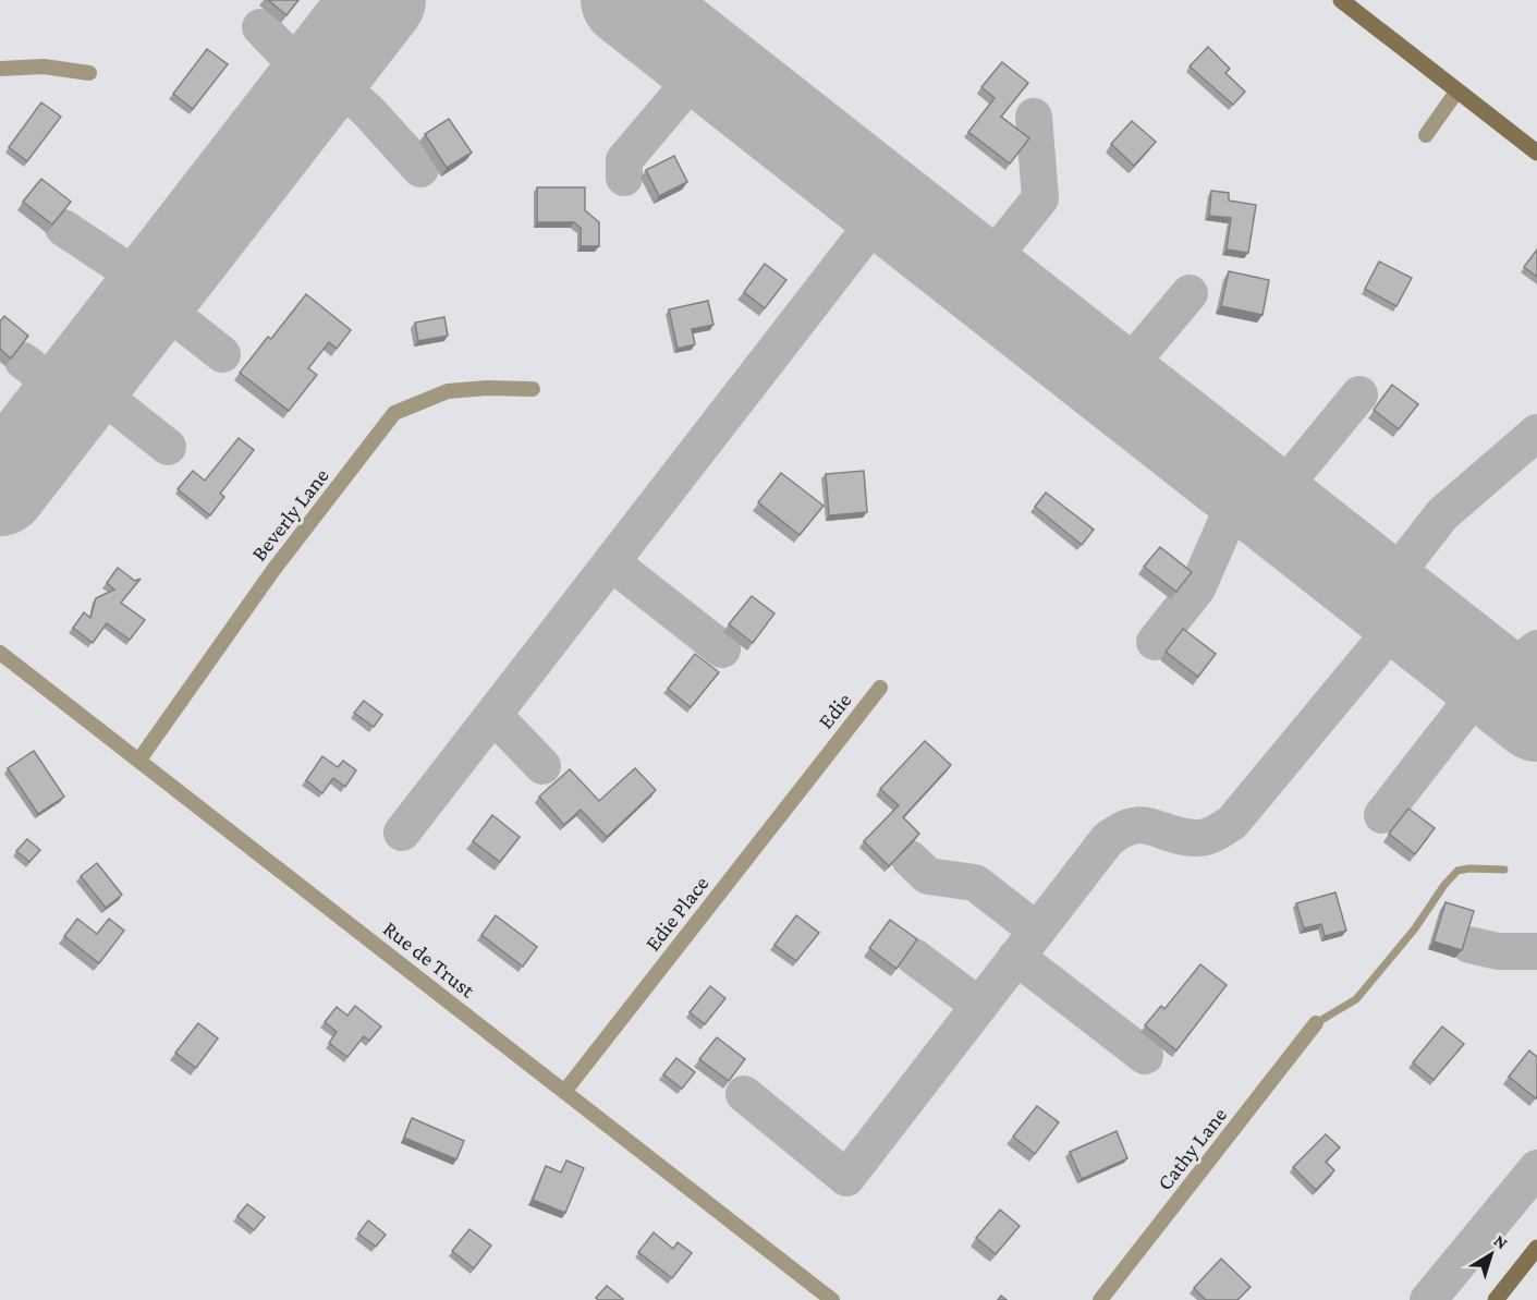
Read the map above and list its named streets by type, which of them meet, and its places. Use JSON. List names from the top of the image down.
{
  "streets": {
    "street": [
      "Beverly Lane",
      "Edie",
      "Edie Place",
      "Rue de Trust",
      "Cathy Lane"
    ]
  },
  "crossings": [
    ["Beverly Lane", "Rue de Trust"],
    ["Edie", "Edie Place"],
    ["Edie Place", "Rue de Trust"]
  ],
  "north": "top right"
}
